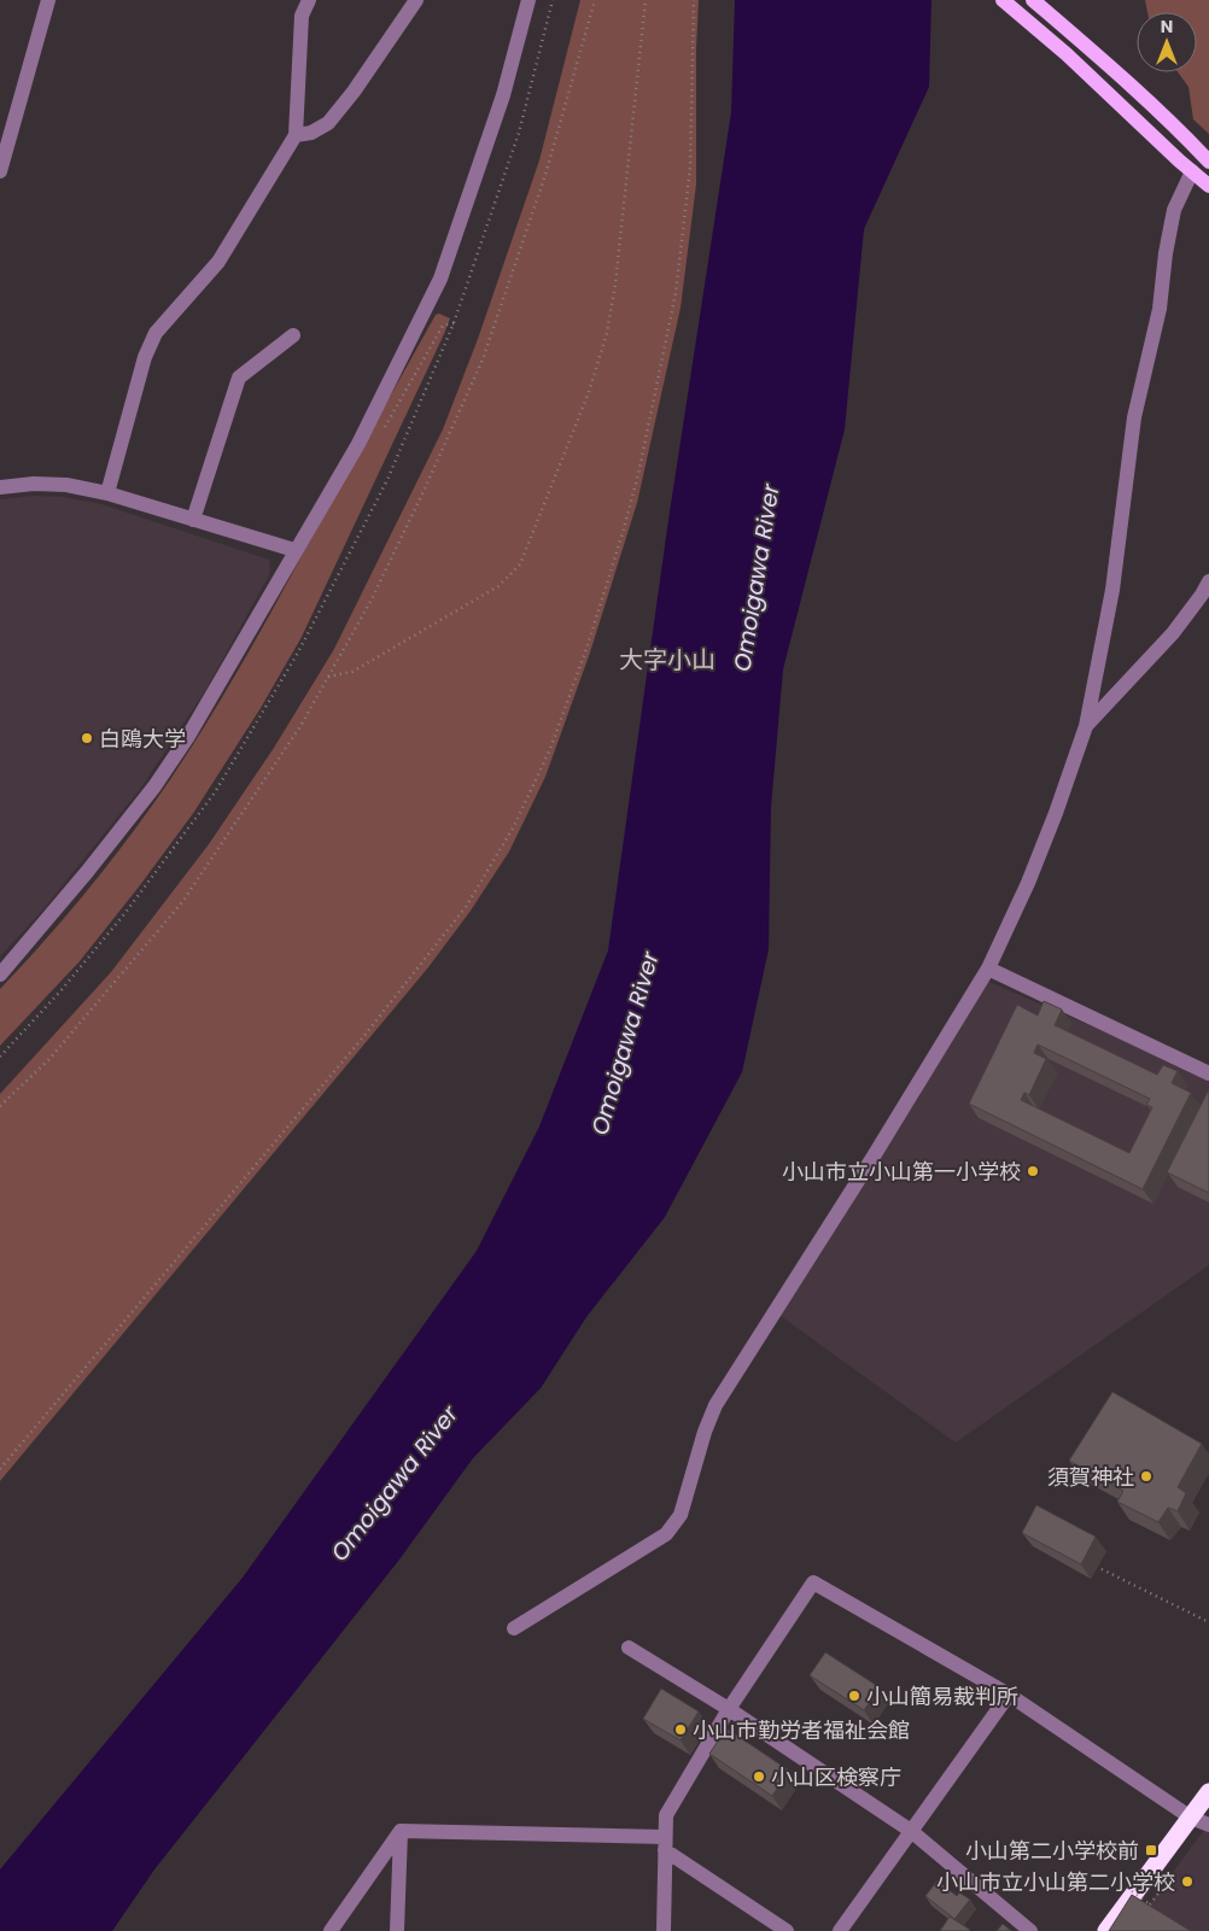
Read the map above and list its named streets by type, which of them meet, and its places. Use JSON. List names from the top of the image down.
{
  "districts": ["大字小山"],
  "water": ["Omoigawa River"],
  "places": {
    "other": [
      "白鴎大学",
      "小山市立小山第一小学校",
      "須賀神社",
      "小山簡易裁判所",
      "小山市勤労者福祉会館",
      "小山区検察庁",
      "小山市立小山第二小学校"
    ],
    "transit": ["小山第二小学校前"]
  },
  "north": "top"
}
